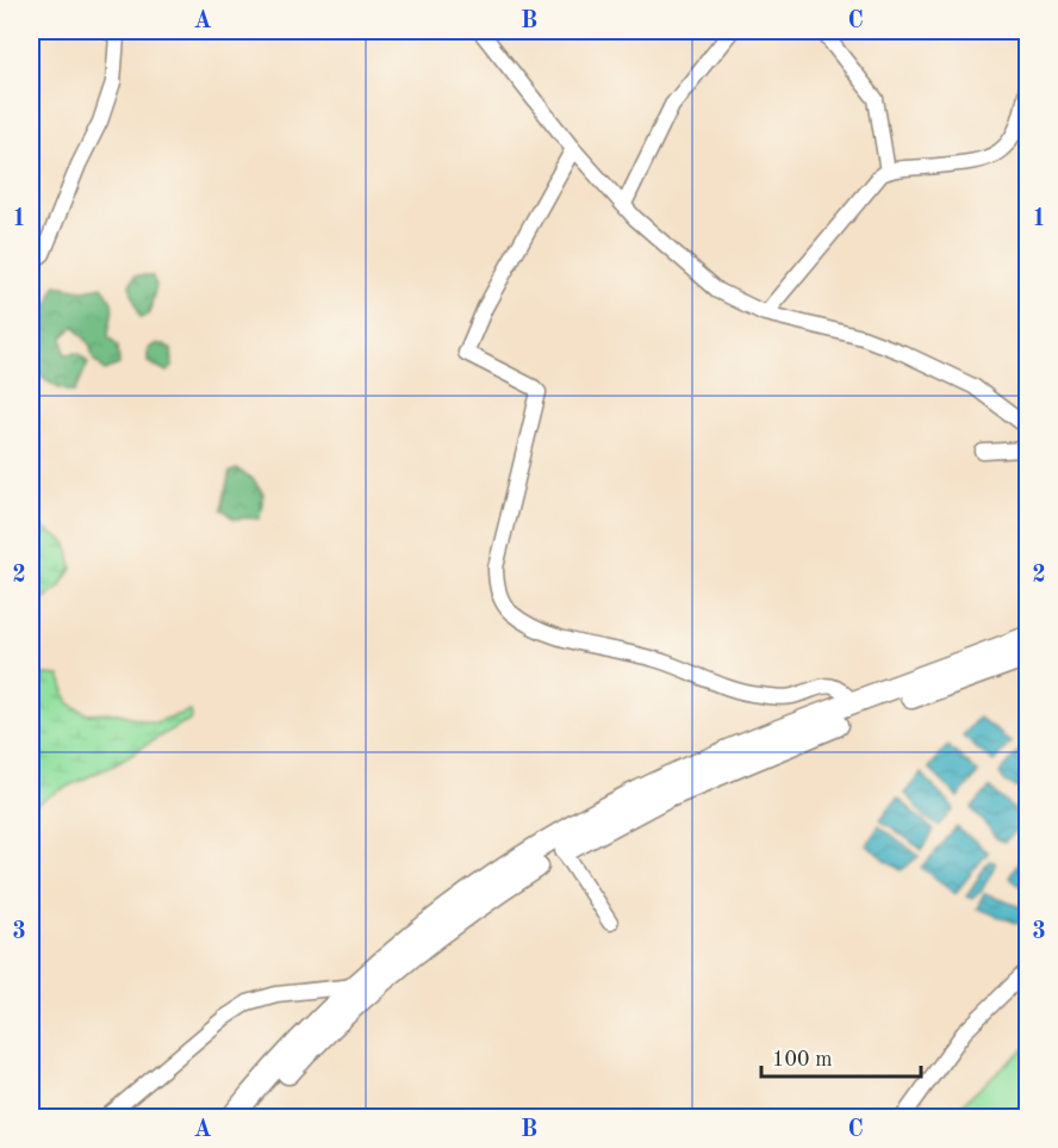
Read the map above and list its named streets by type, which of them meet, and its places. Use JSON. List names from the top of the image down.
{
  "scale_bar": "100 m",
  "grid": {
    "columns": ["A", "B", "C"],
    "rows": ["1", "2", "3"]
  }
}
